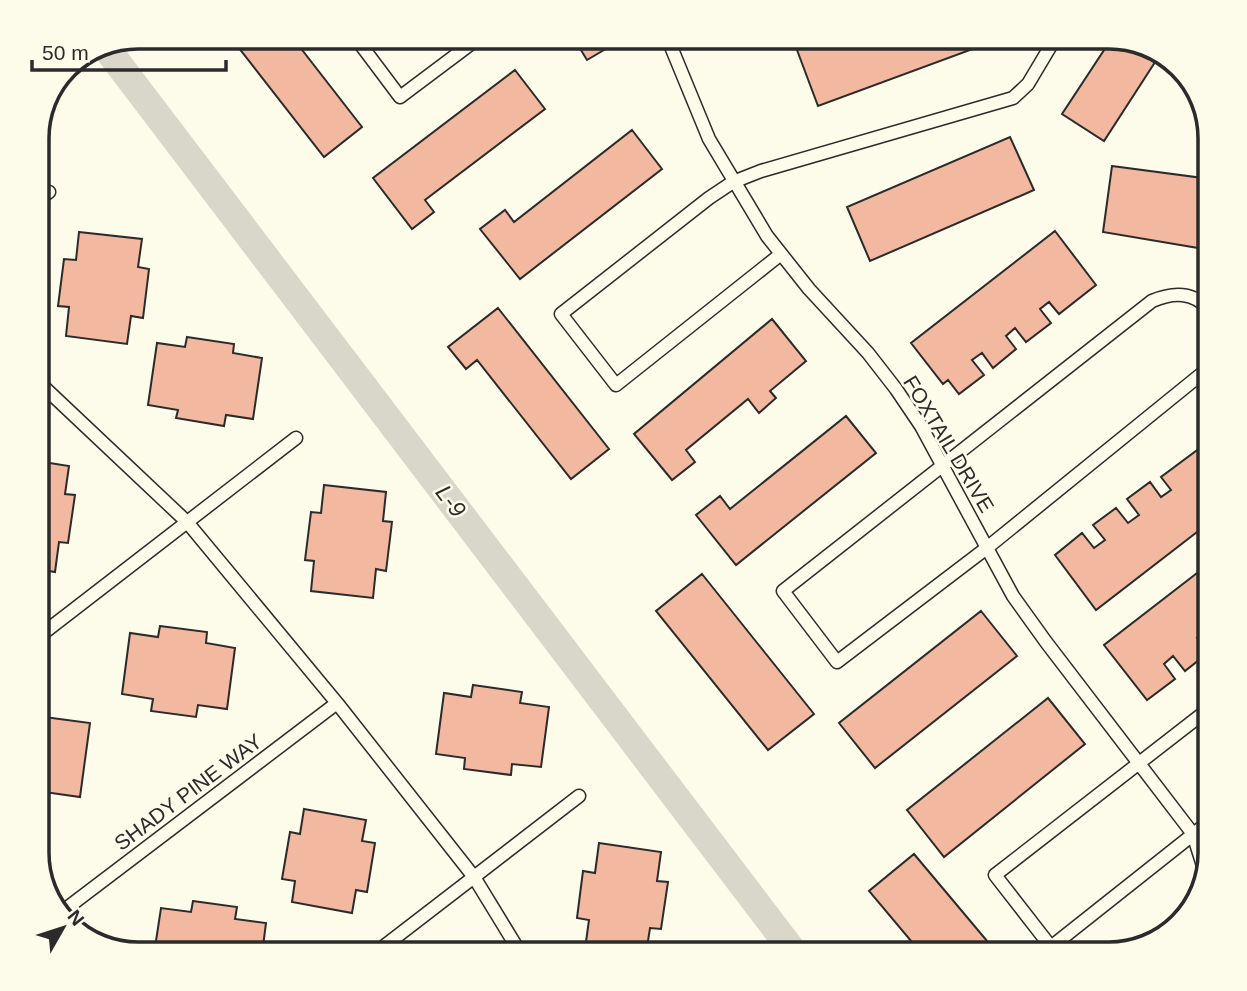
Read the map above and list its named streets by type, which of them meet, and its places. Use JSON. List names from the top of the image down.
{
  "streets": {
    "lane": ["FOXTAIL DRIVE", "SHADY PINE WAY"]
  },
  "water": ["L-9"],
  "scale_bar": "50 m",
  "north": "top right"
}
